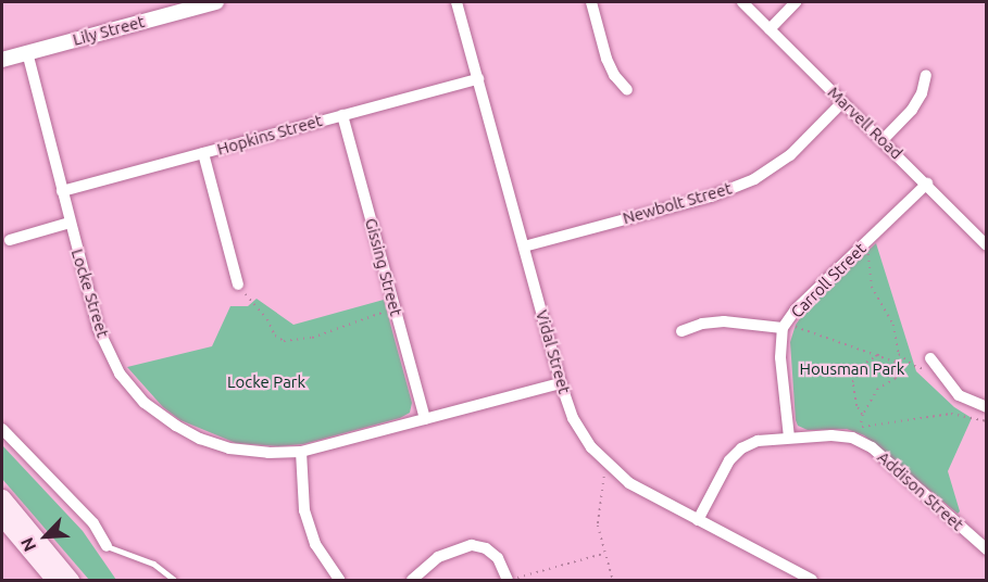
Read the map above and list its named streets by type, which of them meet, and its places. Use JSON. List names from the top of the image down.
{
  "streets": {
    "street": [
      "Lily Street",
      "Marvell Road",
      "Hopkins Street",
      "Newbolt Street",
      "Gissing Street",
      "Carroll Street",
      "Locke Street",
      "Vidal Street",
      "Addison Street"
    ]
  },
  "crossings": [
    ["Lily Street", "Locke Street"],
    ["Marvell Road", "Newbolt Street"],
    ["Marvell Road", "Carroll Street"],
    ["Hopkins Street", "Gissing Street"],
    ["Hopkins Street", "Locke Street"],
    ["Hopkins Street", "Vidal Street"],
    ["Newbolt Street", "Vidal Street"],
    ["Gissing Street", "Locke Street"],
    ["Carroll Street", "Addison Street"],
    ["Locke Street", "Vidal Street"],
    ["Vidal Street", "Addison Street"]
  ],
  "parks": ["Housman Park", "Locke Park"],
  "north": "bottom left"
}
